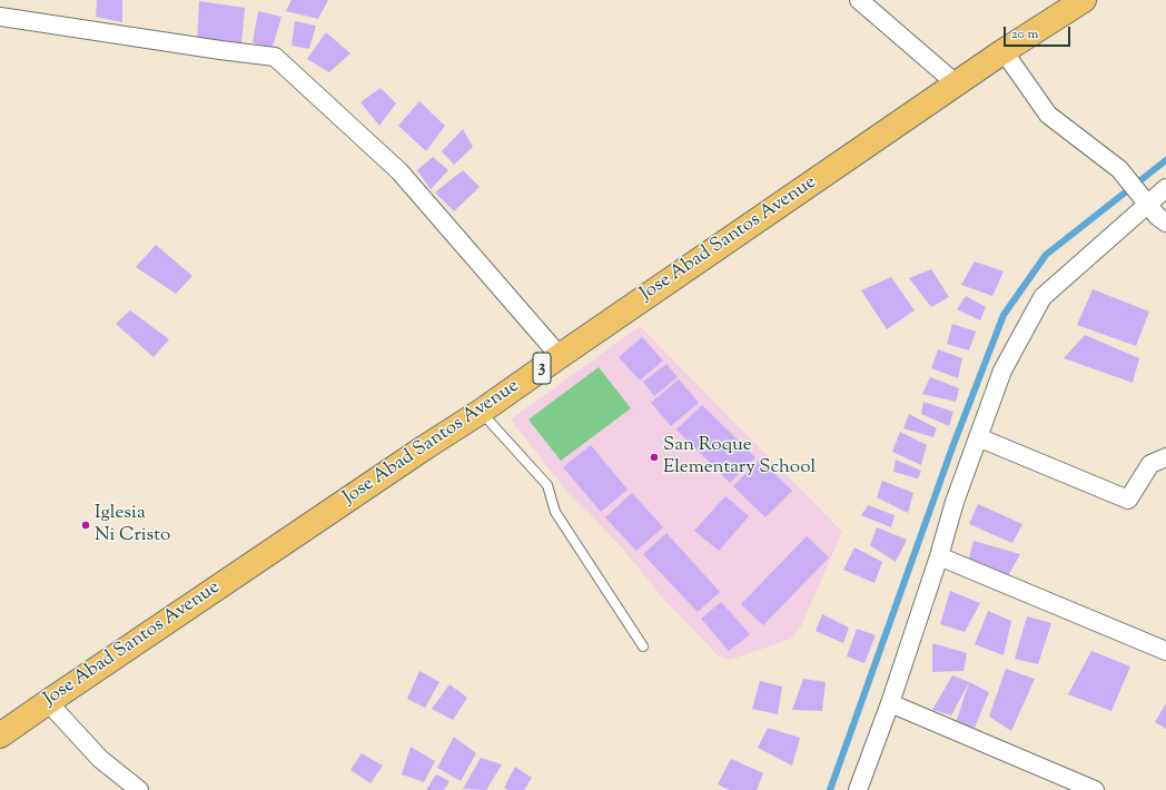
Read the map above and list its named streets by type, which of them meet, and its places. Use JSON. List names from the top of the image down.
{
  "streets": {
    "highway": ["Jose Abad Santos Avenue", "3"]
  },
  "places": ["San Roque Elementary School", "Iglesia Ni Cristo"],
  "scale_bar": "20 m"
}
